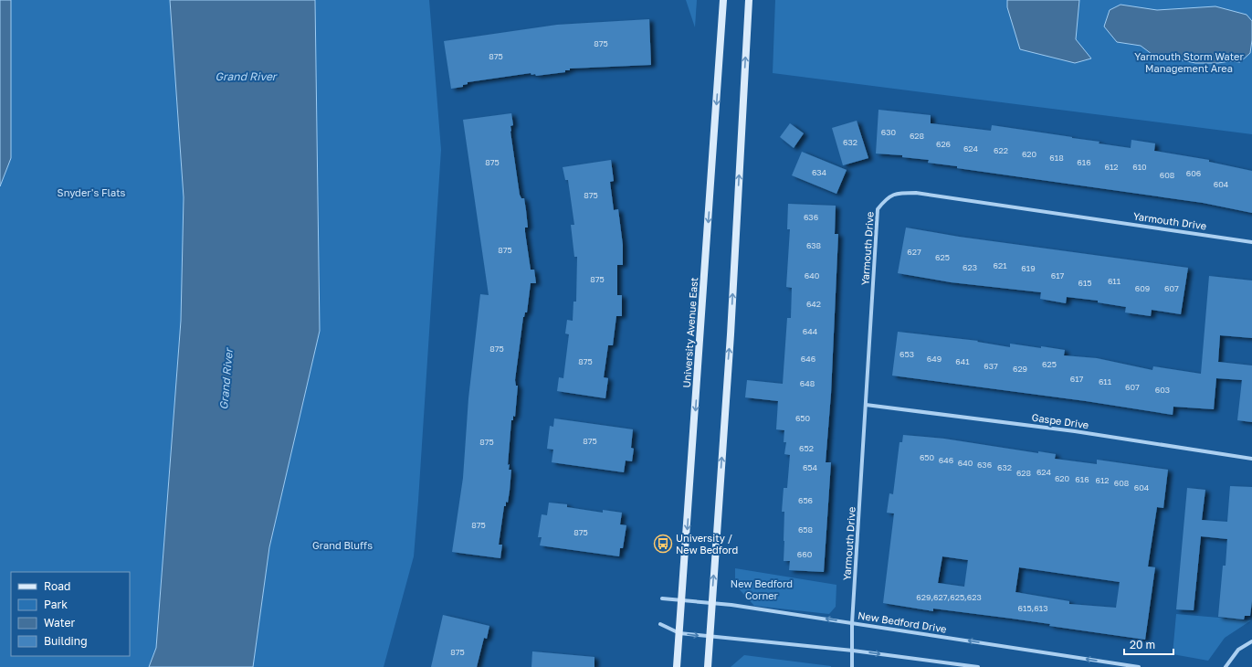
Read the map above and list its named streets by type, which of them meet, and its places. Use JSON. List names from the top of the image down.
{
  "streets": {
    "main road": ["University Avenue East"],
    "street": ["Yarmouth Drive", "Gaspe Drive", "New Bedford Drive"]
  },
  "crossings": [
    ["Yarmouth Drive", "Gaspe Drive"],
    ["Yarmouth Drive", "New Bedford Drive"],
    ["University Avenue East", "New Bedford Drive"]
  ],
  "water": ["Grand River"],
  "parks": [
    "Yarmouth Storm Water Management Area",
    "Snyder's Flats",
    "Grand Bluffs",
    "New Bedford Corner"
  ],
  "places": {
    "bus stop": ["University / New Bedford"]
  },
  "house_numbers": [
    "875",
    "875",
    "630",
    "628",
    "632",
    "626",
    "624",
    "622",
    "620",
    "618",
    "875",
    "616",
    "612",
    "610",
    "634",
    "606",
    "608",
    "604",
    "875",
    "636",
    "638",
    "875",
    "627",
    "625",
    "621",
    "623",
    "619",
    "640",
    "617",
    "875",
    "611",
    "615",
    "609",
    "607",
    "642",
    "644",
    "875",
    "653",
    "646",
    "649",
    "875",
    "641",
    "625",
    "637",
    "629",
    "617",
    "611",
    "648",
    "607",
    "603",
    "650",
    "875",
    "875",
    "652",
    "650",
    "646",
    "640",
    "636",
    "654",
    "632",
    "624",
    "628",
    "620",
    "616",
    "612",
    "608",
    "604",
    "656",
    "875",
    "658",
    "875",
    "660",
    "629,627,625,623",
    "615,613",
    "875"
  ],
  "legend": [
    "Road",
    "Park",
    "Water",
    "Building"
  ],
  "scale_bar": "20 m"
}
